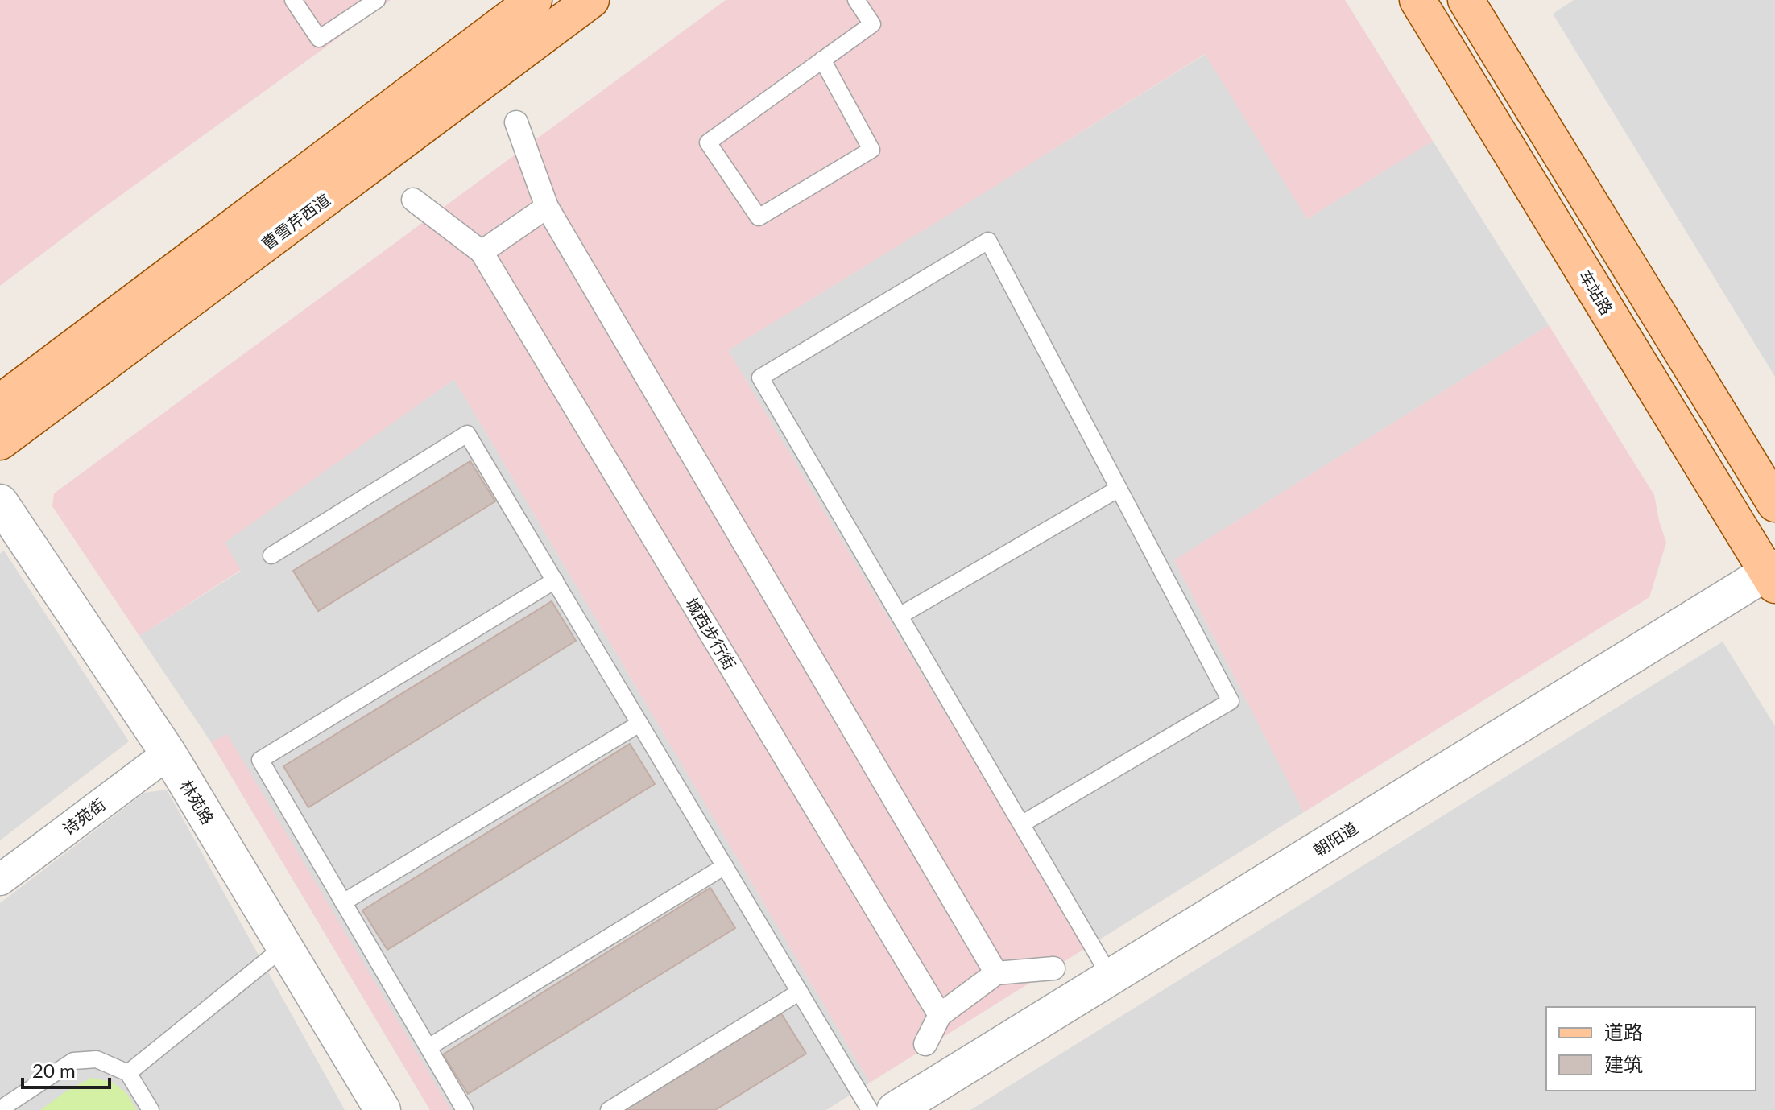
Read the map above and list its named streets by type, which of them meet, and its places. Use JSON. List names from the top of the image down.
{
  "streets": {
    "main road": ["曹雪芹西道", "车站路"],
    "street": [
      "城西步行街",
      "林苑路",
      "诗苑街",
      "朝阳道"
    ]
  },
  "crossings": [
    ["车站路", "朝阳道"],
    ["林苑路", "诗苑街"]
  ],
  "legend": ["道路", "建筑"],
  "scale_bar": "20 m"
}
